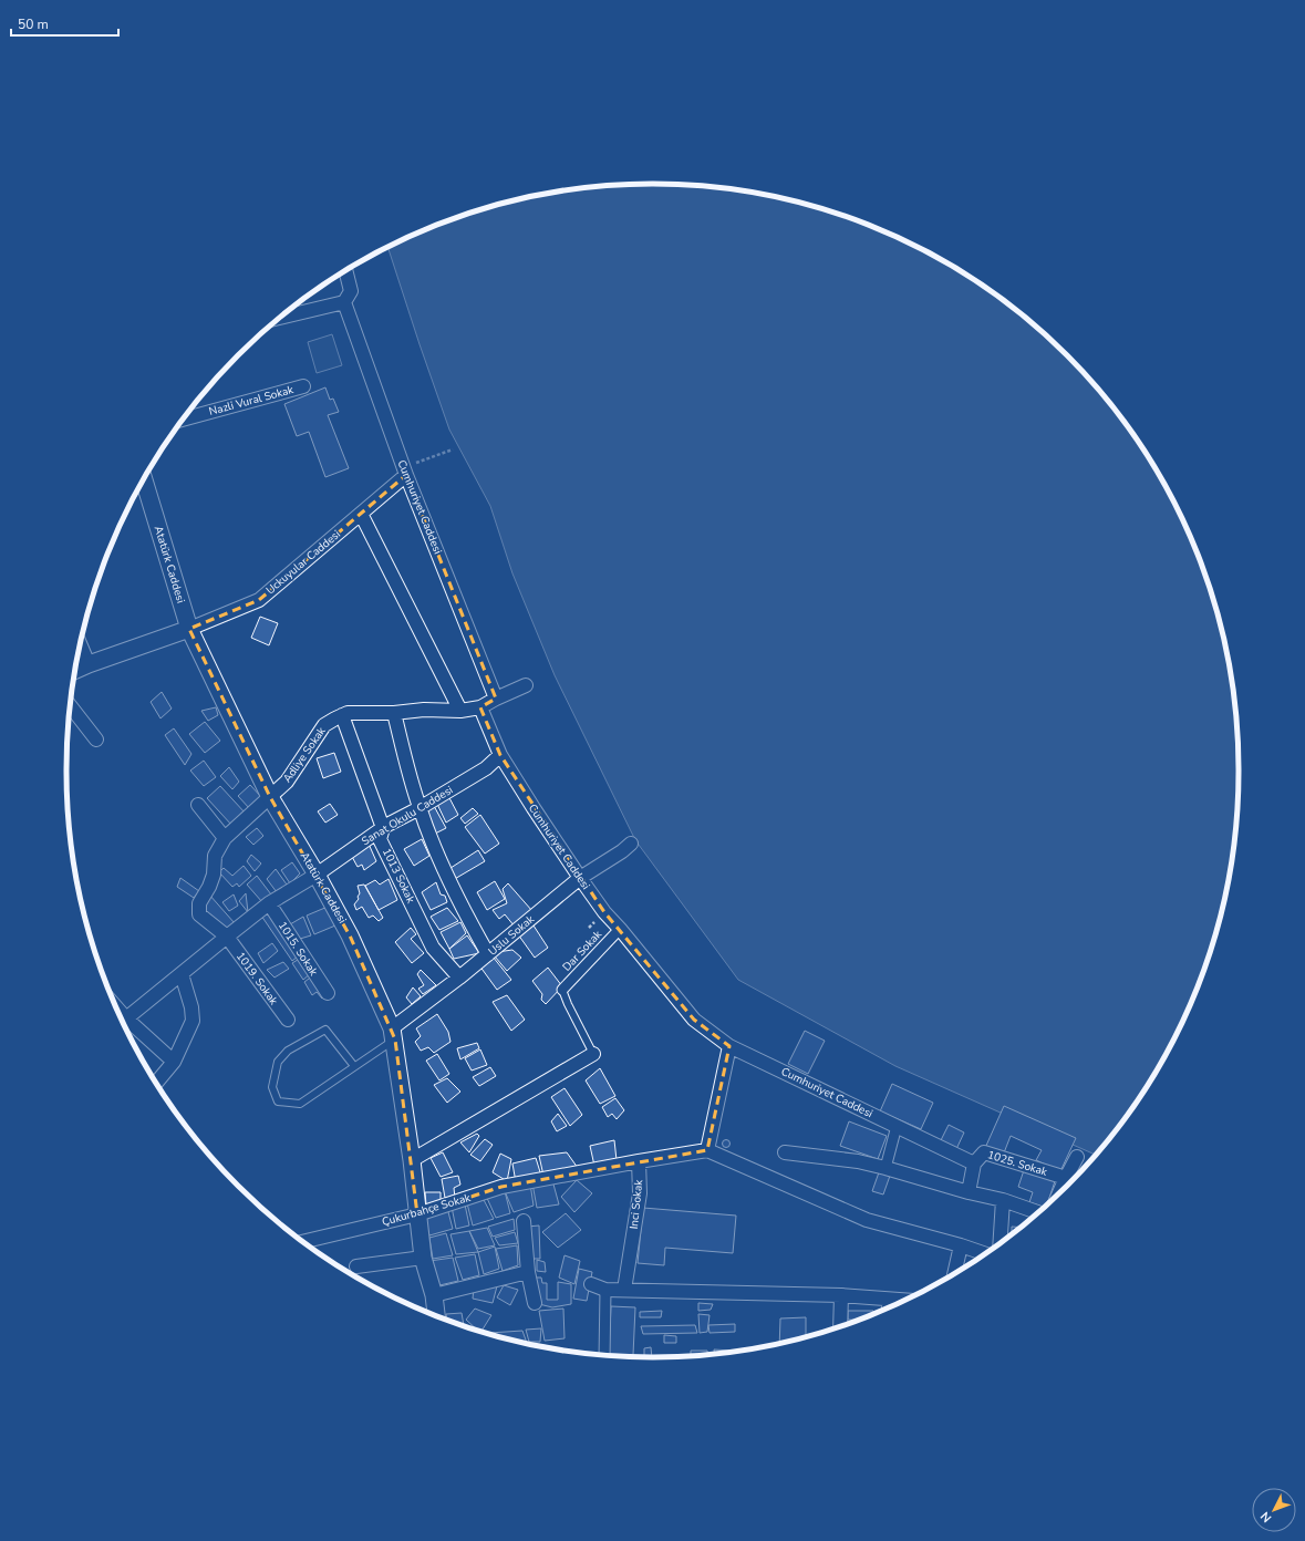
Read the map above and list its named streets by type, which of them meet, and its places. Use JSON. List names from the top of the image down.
{
  "streets": {
    "street": [
      "Nazli Vural Sokak",
      "Cumhuriyet Caddesi",
      "Uckuyular Caddesi",
      "Atatürk Caddesi",
      "Adliye Sokak",
      "Sanat Okulu Caddesi",
      "1013 Sokak",
      "Uslu Sokak",
      "1015. Sokak",
      "Dar Sokak",
      "1019. Sokak",
      "1025. Sokak",
      "Inci Sokak",
      "Çukurbahçe Sokak"
    ]
  },
  "crossings": [
    ["Cumhuriyet Caddesi", "Uckuyular Caddesi"],
    ["Cumhuriyet Caddesi", "Adliye Sokak"],
    ["Cumhuriyet Caddesi", "Sanat Okulu Caddesi"],
    ["Cumhuriyet Caddesi", "Uslu Sokak"],
    ["Cumhuriyet Caddesi", "Dar Sokak"],
    ["Cumhuriyet Caddesi", "1025. Sokak"],
    ["Uckuyular Caddesi", "Atatürk Caddesi"],
    ["Atatürk Caddesi", "Adliye Sokak"],
    ["Atatürk Caddesi", "Sanat Okulu Caddesi"],
    ["Atatürk Caddesi", "Uslu Sokak"],
    ["Atatürk Caddesi", "Çukurbahçe Sokak"],
    ["Adliye Sokak", "Sanat Okulu Caddesi"],
    ["Adliye Sokak", "1013 Sokak"],
    ["Adliye Sokak", "1019. Sokak"],
    ["Sanat Okulu Caddesi", "1013 Sokak"],
    ["Sanat Okulu Caddesi", "1015. Sokak"],
    ["Sanat Okulu Caddesi", "1019. Sokak"],
    ["1013 Sokak", "Uslu Sokak"],
    ["Inci Sokak", "Çukurbahçe Sokak"]
  ],
  "scale_bar": "50 m",
  "north": "bottom left"
}
